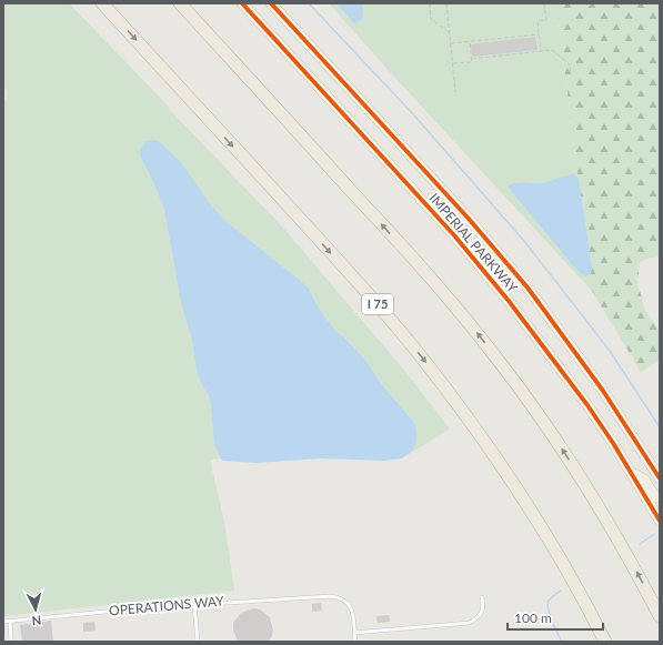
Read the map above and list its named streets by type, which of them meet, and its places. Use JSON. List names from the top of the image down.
{
  "streets": {
    "highway": ["I 75"],
    "main road": ["IMPERIAL PARKWAY"],
    "lane": ["OPERATIONS WAY"]
  },
  "scale_bar": "100 m",
  "north": "bottom"
}
